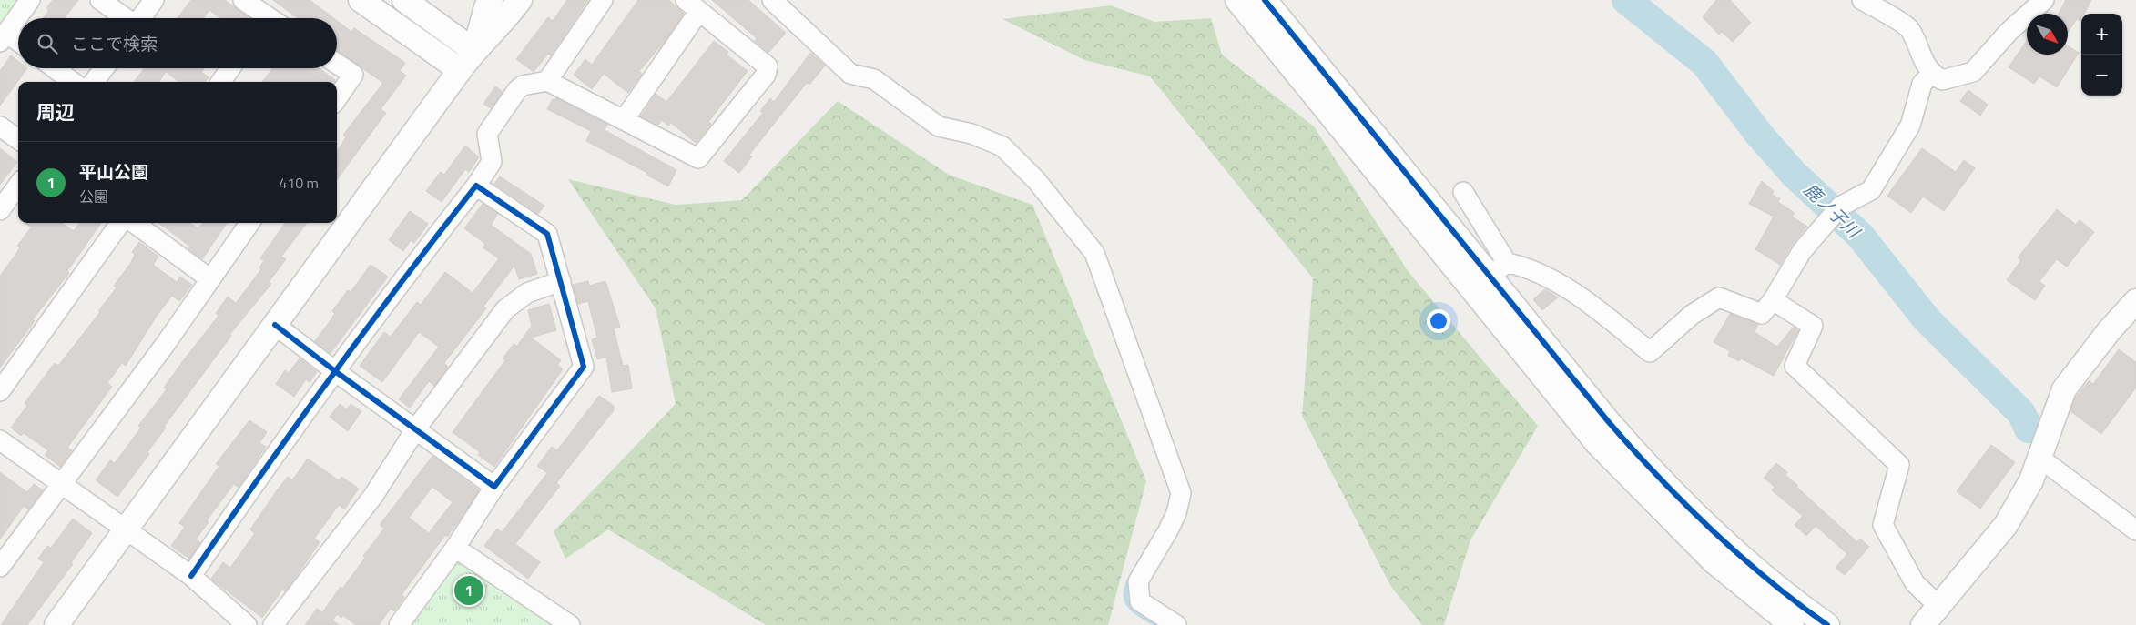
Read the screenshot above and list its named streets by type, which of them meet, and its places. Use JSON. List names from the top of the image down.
{
  "water": ["鹿ノ子川"],
  "north": "bottom right",
  "page": {
    "map_buttons": ["+", "−"],
    "search": "ここで検索",
    "heading": "周辺",
    "list": [
      {
        "mark": "1",
        "name": "平山公園",
        "note": "公園",
        "value": "410 m"
      }
    ],
    "pins": "1"
  }
}
